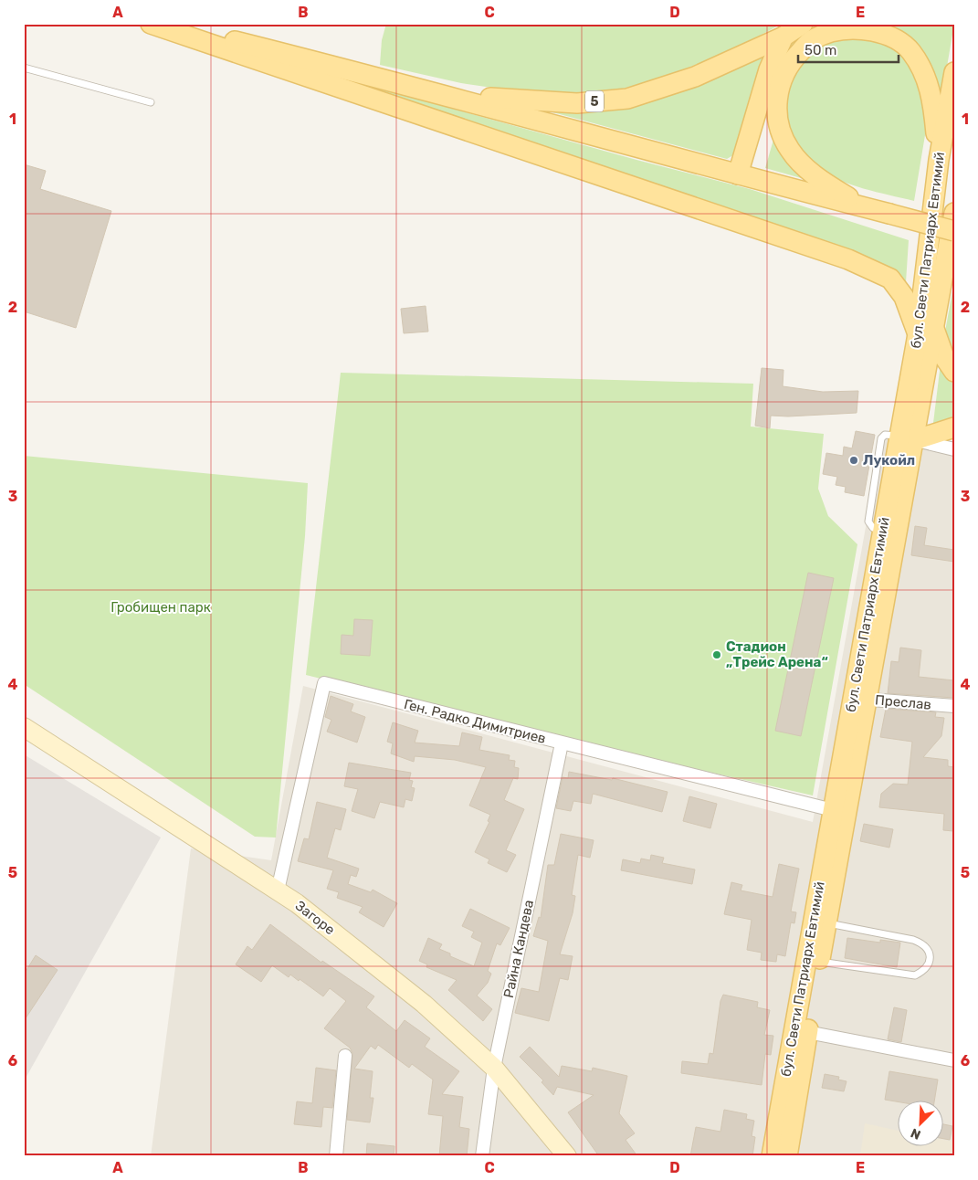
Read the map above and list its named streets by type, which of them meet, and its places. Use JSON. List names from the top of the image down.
{
  "streets": {
    "main road": ["5", "бул. Свети Патриарх Евтимий"],
    "street": [
      "Преслав",
      "Ген. Радко Димитриев",
      "Загоре",
      "Райна Кандева"
    ]
  },
  "crossings": [
    ["бул. Свети Патриарх Евтимий", "Преслав"],
    ["бул. Свети Патриарх Евтимий", "Ген. Радко Димитриев"],
    ["Ген. Радко Димитриев", "Загоре"],
    ["Ген. Радко Димитриев", "Райна Кандева"],
    ["Загоре", "Райна Кандева"]
  ],
  "parks": ["Гробищен парк"],
  "places": ["Лукойл", "Стадион „Трейс Арена“"],
  "scale_bar": "50 m",
  "north": "bottom left",
  "grid": {
    "columns": [
      "A",
      "B",
      "C",
      "D",
      "E"
    ],
    "rows": [
      "1",
      "2",
      "3",
      "4",
      "5",
      "6"
    ]
  }
}
